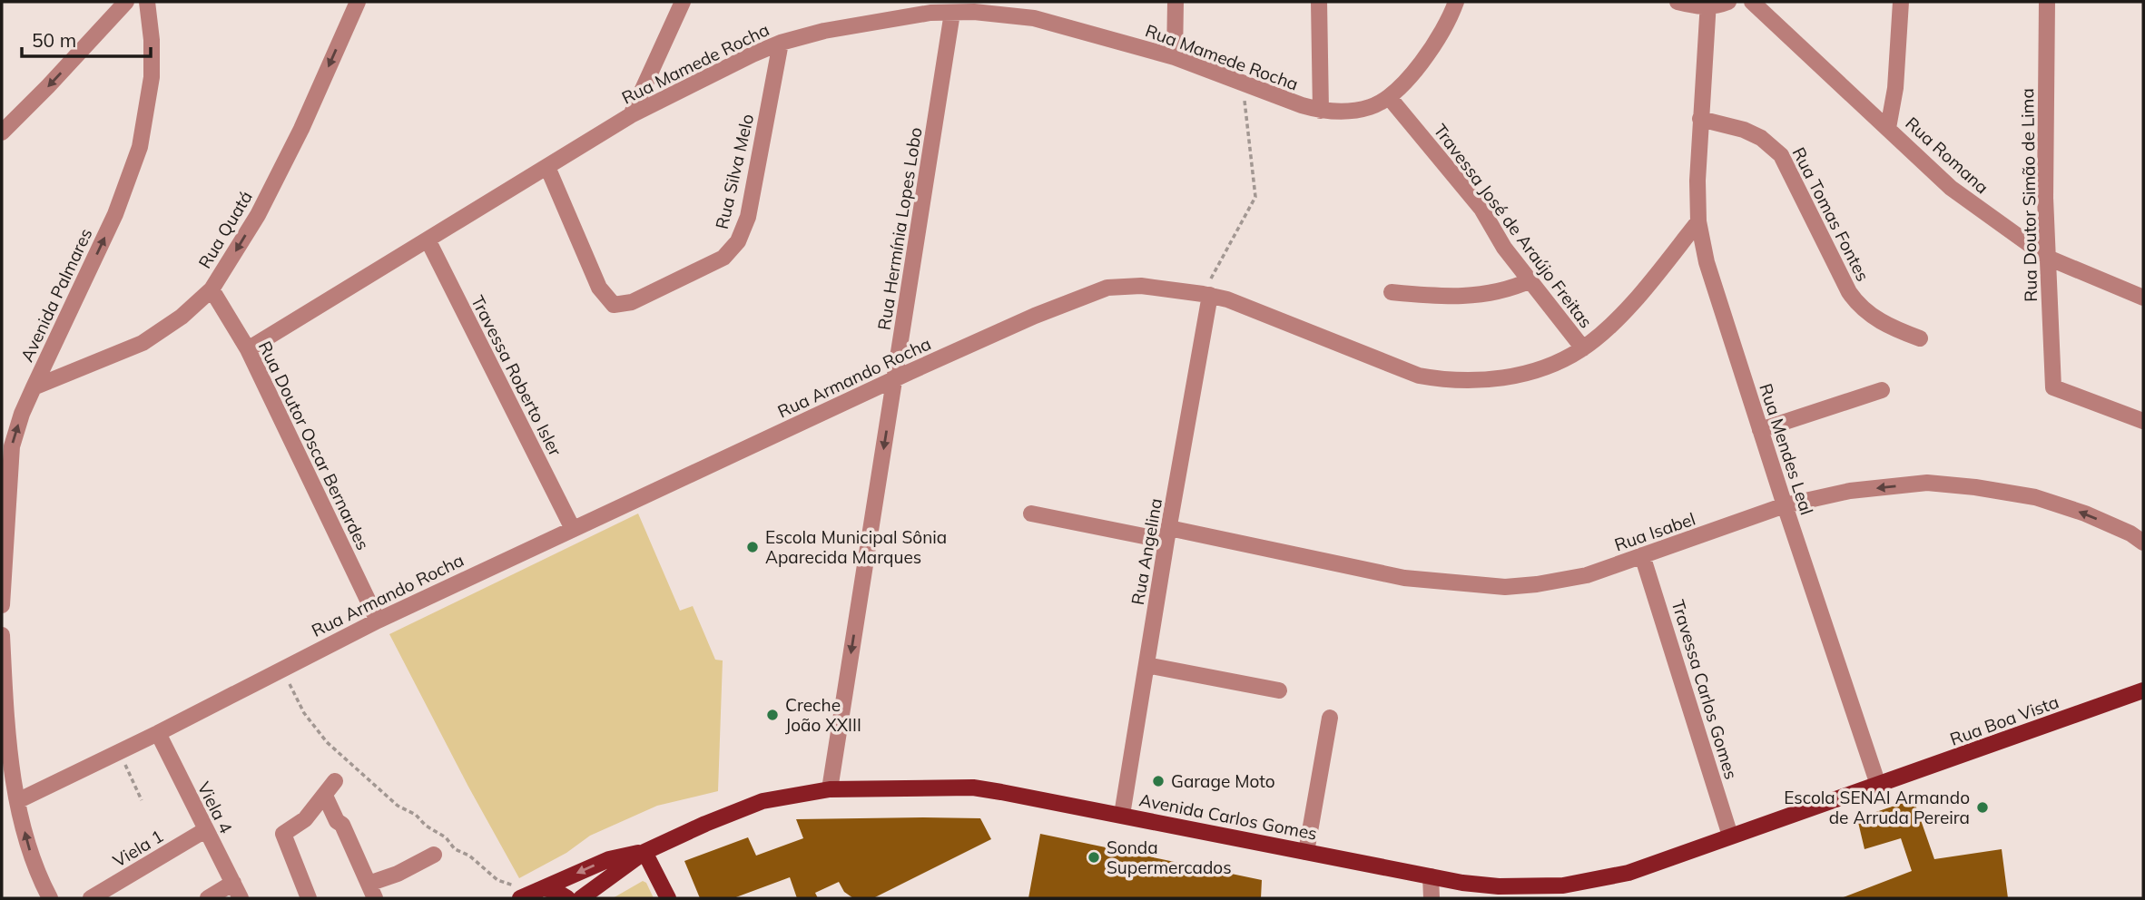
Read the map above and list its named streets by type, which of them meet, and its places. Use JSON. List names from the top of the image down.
{
  "streets": {
    "main road": ["Rua Boa Vista", "Avenida Carlos Gomes"],
    "street": [
      "Rua Mamede Rocha",
      "Rua Romana",
      "Rua Silva Melo",
      "Rua Doutor Simão de Lima",
      "Rua Tomas Fontes",
      "Travessa José de Araújo Freitas",
      "Rua Hermínia Lopes Lobo",
      "Rua Quatá",
      "Avenida Palmares",
      "Travessa Roberto Isler",
      "Rua Armando Rocha",
      "Rua Doutor Oscar Bernardes",
      "Rua Mendes Leal",
      "Rua Isabel",
      "Rua Angelina",
      "Travessa Carlos Gomes",
      "Viela 4",
      "Viela 1"
    ]
  },
  "crossings": [
    ["Rua Mamede Rocha", "Rua Silva Melo"],
    ["Rua Mamede Rocha", "Travessa José de Araújo Freitas"],
    ["Rua Mamede Rocha", "Rua Hermínia Lopes Lobo"],
    ["Rua Mamede Rocha", "Travessa Roberto Isler"],
    ["Rua Mamede Rocha", "Rua Doutor Oscar Bernardes"],
    ["Rua Romana", "Rua Doutor Simão de Lima"],
    ["Rua Tomas Fontes", "Rua Mendes Leal"],
    ["Travessa José de Araújo Freitas", "Rua Armando Rocha"],
    ["Rua Hermínia Lopes Lobo", "Rua Armando Rocha"],
    ["Rua Hermínia Lopes Lobo", "Avenida Carlos Gomes"],
    ["Rua Quatá", "Avenida Palmares"],
    ["Rua Quatá", "Rua Doutor Oscar Bernardes"],
    ["Travessa Roberto Isler", "Rua Armando Rocha"],
    ["Rua Armando Rocha", "Rua Doutor Oscar Bernardes"],
    ["Rua Armando Rocha", "Rua Mendes Leal"],
    ["Rua Armando Rocha", "Rua Angelina"],
    ["Rua Armando Rocha", "Viela 4"],
    ["Rua Mendes Leal", "Rua Isabel"],
    ["Rua Mendes Leal", "Rua Boa Vista"],
    ["Rua Mendes Leal", "Avenida Carlos Gomes"],
    ["Rua Isabel", "Rua Angelina"],
    ["Rua Isabel", "Travessa Carlos Gomes"],
    ["Rua Angelina", "Avenida Carlos Gomes"],
    ["Travessa Carlos Gomes", "Avenida Carlos Gomes"],
    ["Rua Boa Vista", "Avenida Carlos Gomes"],
    ["Viela 4", "Viela 1"]
  ],
  "one_way": ["Rua Hermínia Lopes Lobo", "Rua Quatá", "Avenida Palmares"],
  "places": [
    "Escola Municipal Sônia Aparecida Marques",
    "Creche João XXIII",
    "Garage Moto",
    "Escola SENAI Armando de Arruda Pereira",
    "Sonda Supermercados"
  ],
  "scale_bar": "50 m"
}
